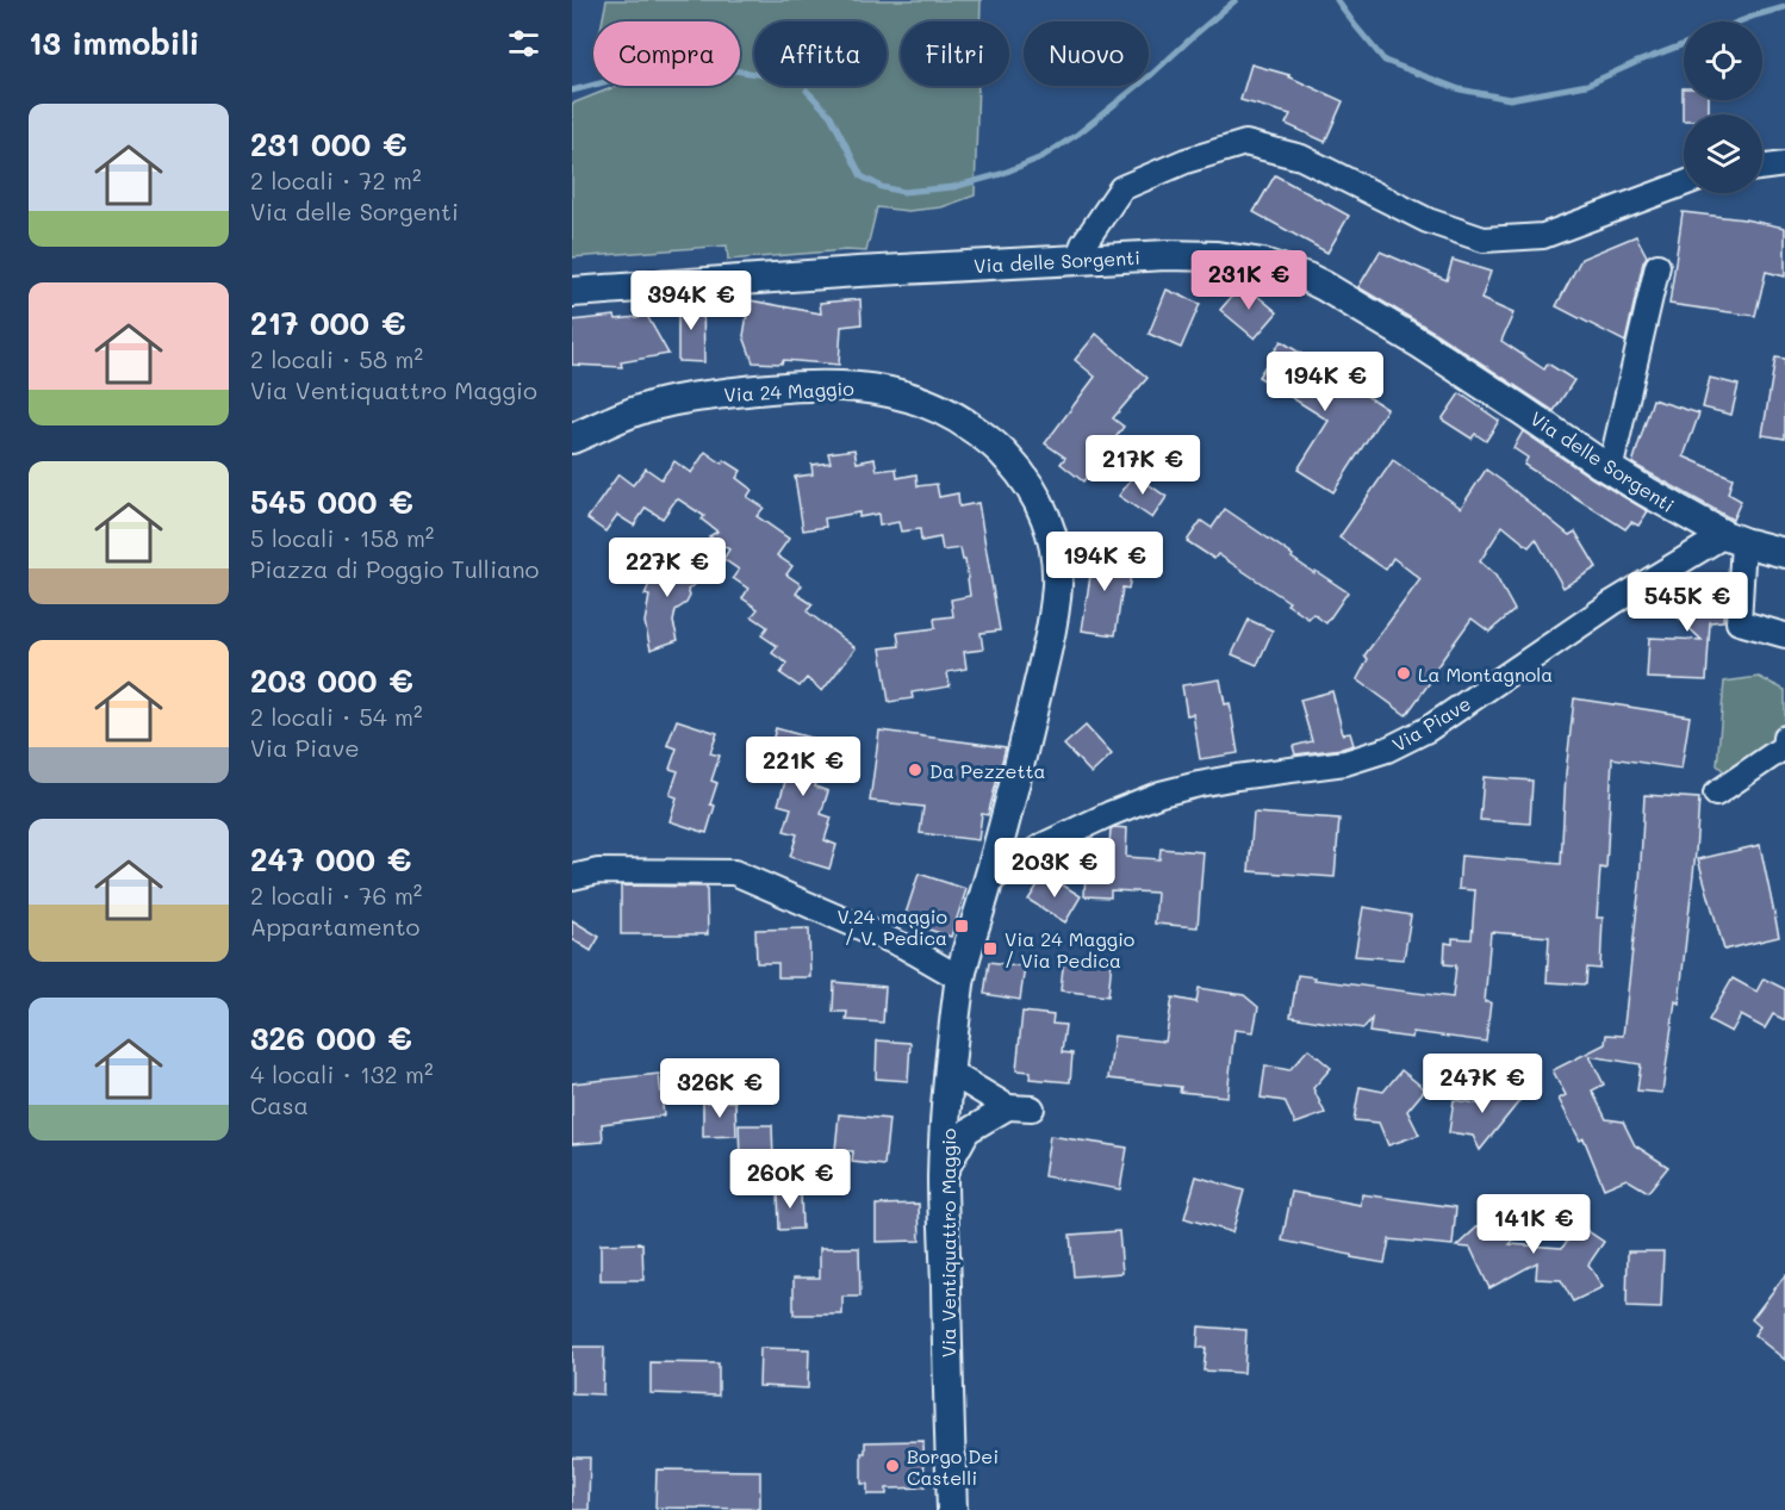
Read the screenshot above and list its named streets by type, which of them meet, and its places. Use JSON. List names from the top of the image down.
{
  "streets": {
    "main road": ["Via delle Sorgenti", "Via 24 Maggio", "Via Ventiquattro Maggio"],
    "street": ["Via Piave"]
  },
  "crossings": [
    ["Via delle Sorgenti", "Via Piave"],
    ["Via 24 Maggio", "Via Ventiquattro Maggio"],
    ["Via Piave", "Via Ventiquattro Maggio"]
  ],
  "places": {
    "other": ["La Montagnola", "Da Pezzetta", "Borgo Dei Castelli"],
    "transit": ["V.24 maggio / V. Pedica", "Via 24 Maggio / Via Pedica"]
  },
  "page": {
    "heading": "13 immobili",
    "chip": [
      "Compra",
      "Affitta",
      "Filtri",
      "Nuovo"
    ],
    "list": [
      {
        "name": "231 000 €",
        "note": "2 locali · 72 m² · Via delle Sorgenti"
      },
      {
        "name": "217 000 €",
        "note": "2 locali · 58 m² · Via Ventiquattro Maggio"
      },
      {
        "name": "545 000 €",
        "note": "5 locali · 158 m² · Piazza di Poggio Tulliano"
      },
      {
        "name": "203 000 €",
        "note": "2 locali · 54 m² · Via Piave"
      },
      {
        "name": "247 000 €",
        "note": "2 locali · 76 m² · Appartamento"
      },
      {
        "name": "326 000 €",
        "note": "4 locali · 132 m² · Casa"
      }
    ],
    "price": [
      "231K €",
      "394K €",
      "194K €",
      "217K €",
      "194K €",
      "227K €",
      "545K €",
      "221K €",
      "203K €",
      "247K €",
      "326K €",
      "260K €",
      "141K €"
    ]
  }
}
